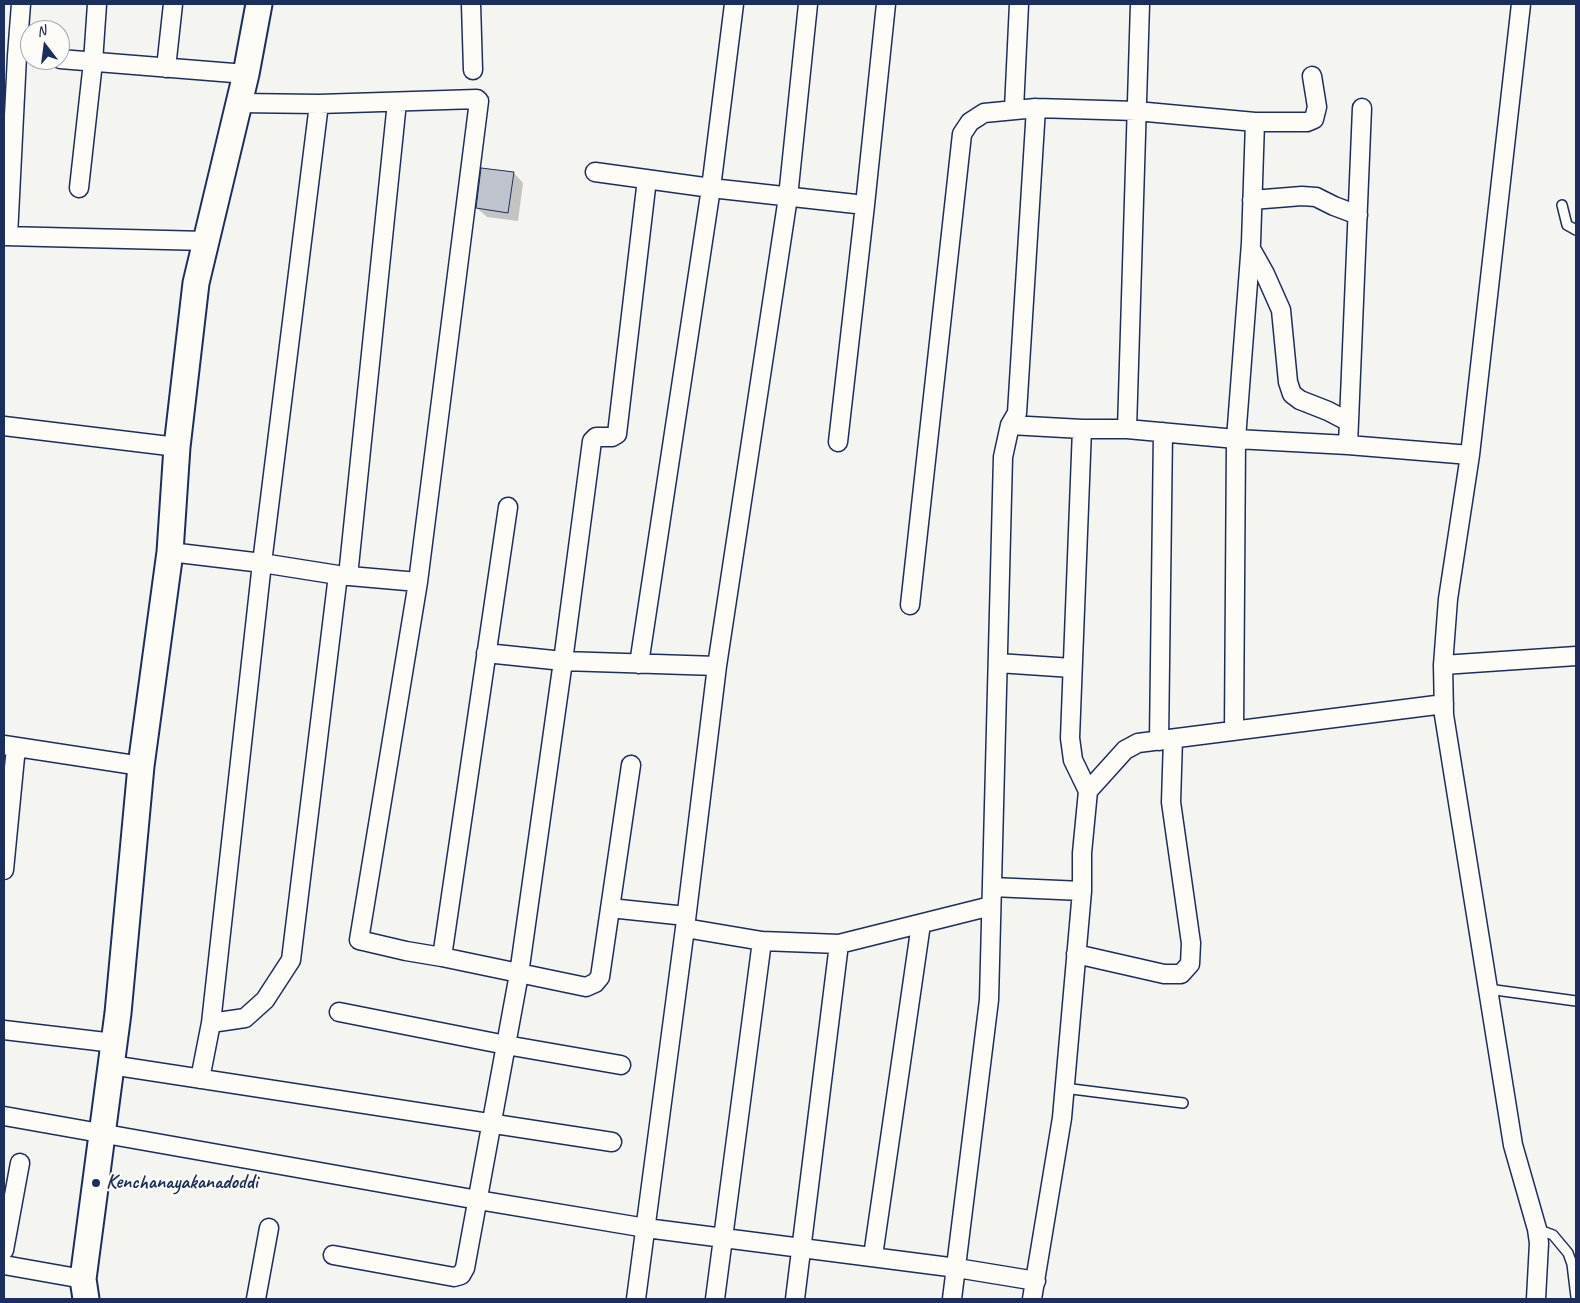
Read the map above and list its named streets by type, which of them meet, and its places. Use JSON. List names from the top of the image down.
{
  "places": ["Kenchanayakanadoddi"],
  "north": "top"
}
